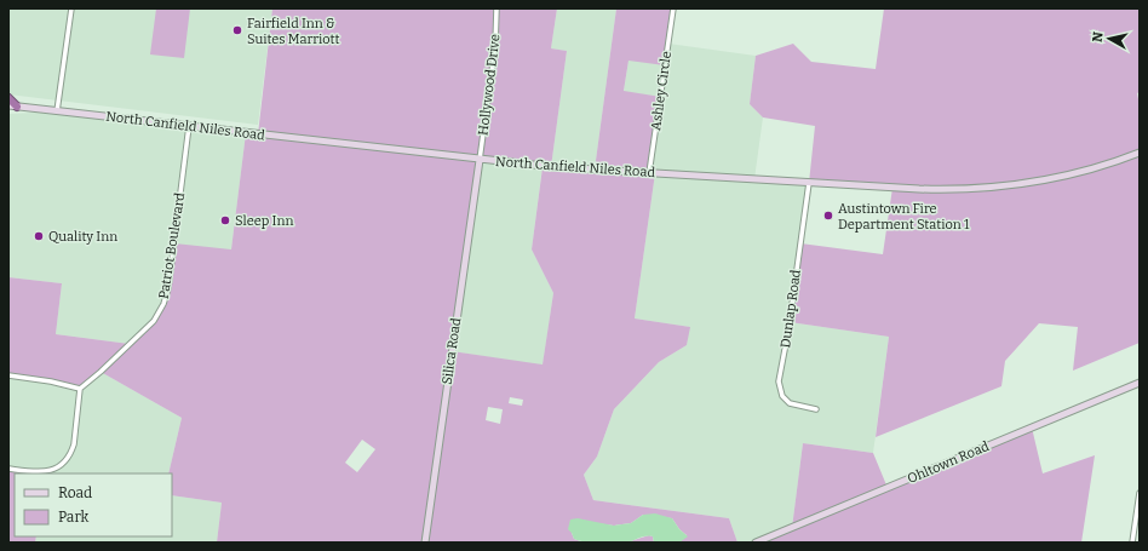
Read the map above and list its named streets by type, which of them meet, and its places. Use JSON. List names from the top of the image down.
{
  "streets": {
    "main road": ["North Canfield Niles Road", "Silica Road", "Ohltown Road"],
    "street": [
      "Hollywood Drive",
      "Ashley Circle",
      "Patriot Boulevard",
      "Dunlap Road"
    ]
  },
  "crossings": [
    ["Hollywood Drive", "North Canfield Niles Road"],
    ["Hollywood Drive", "Silica Road"],
    ["Ashley Circle", "North Canfield Niles Road"],
    ["North Canfield Niles Road", "Patriot Boulevard"],
    ["North Canfield Niles Road", "Dunlap Road"],
    ["North Canfield Niles Road", "Silica Road"]
  ],
  "places": [
    "Fairfield Inn & Suites Marriott",
    "Austintown Fire Department Station 1",
    "Sleep Inn",
    "Quality Inn"
  ],
  "legend": ["Road", "Park"],
  "north": "left"
}
